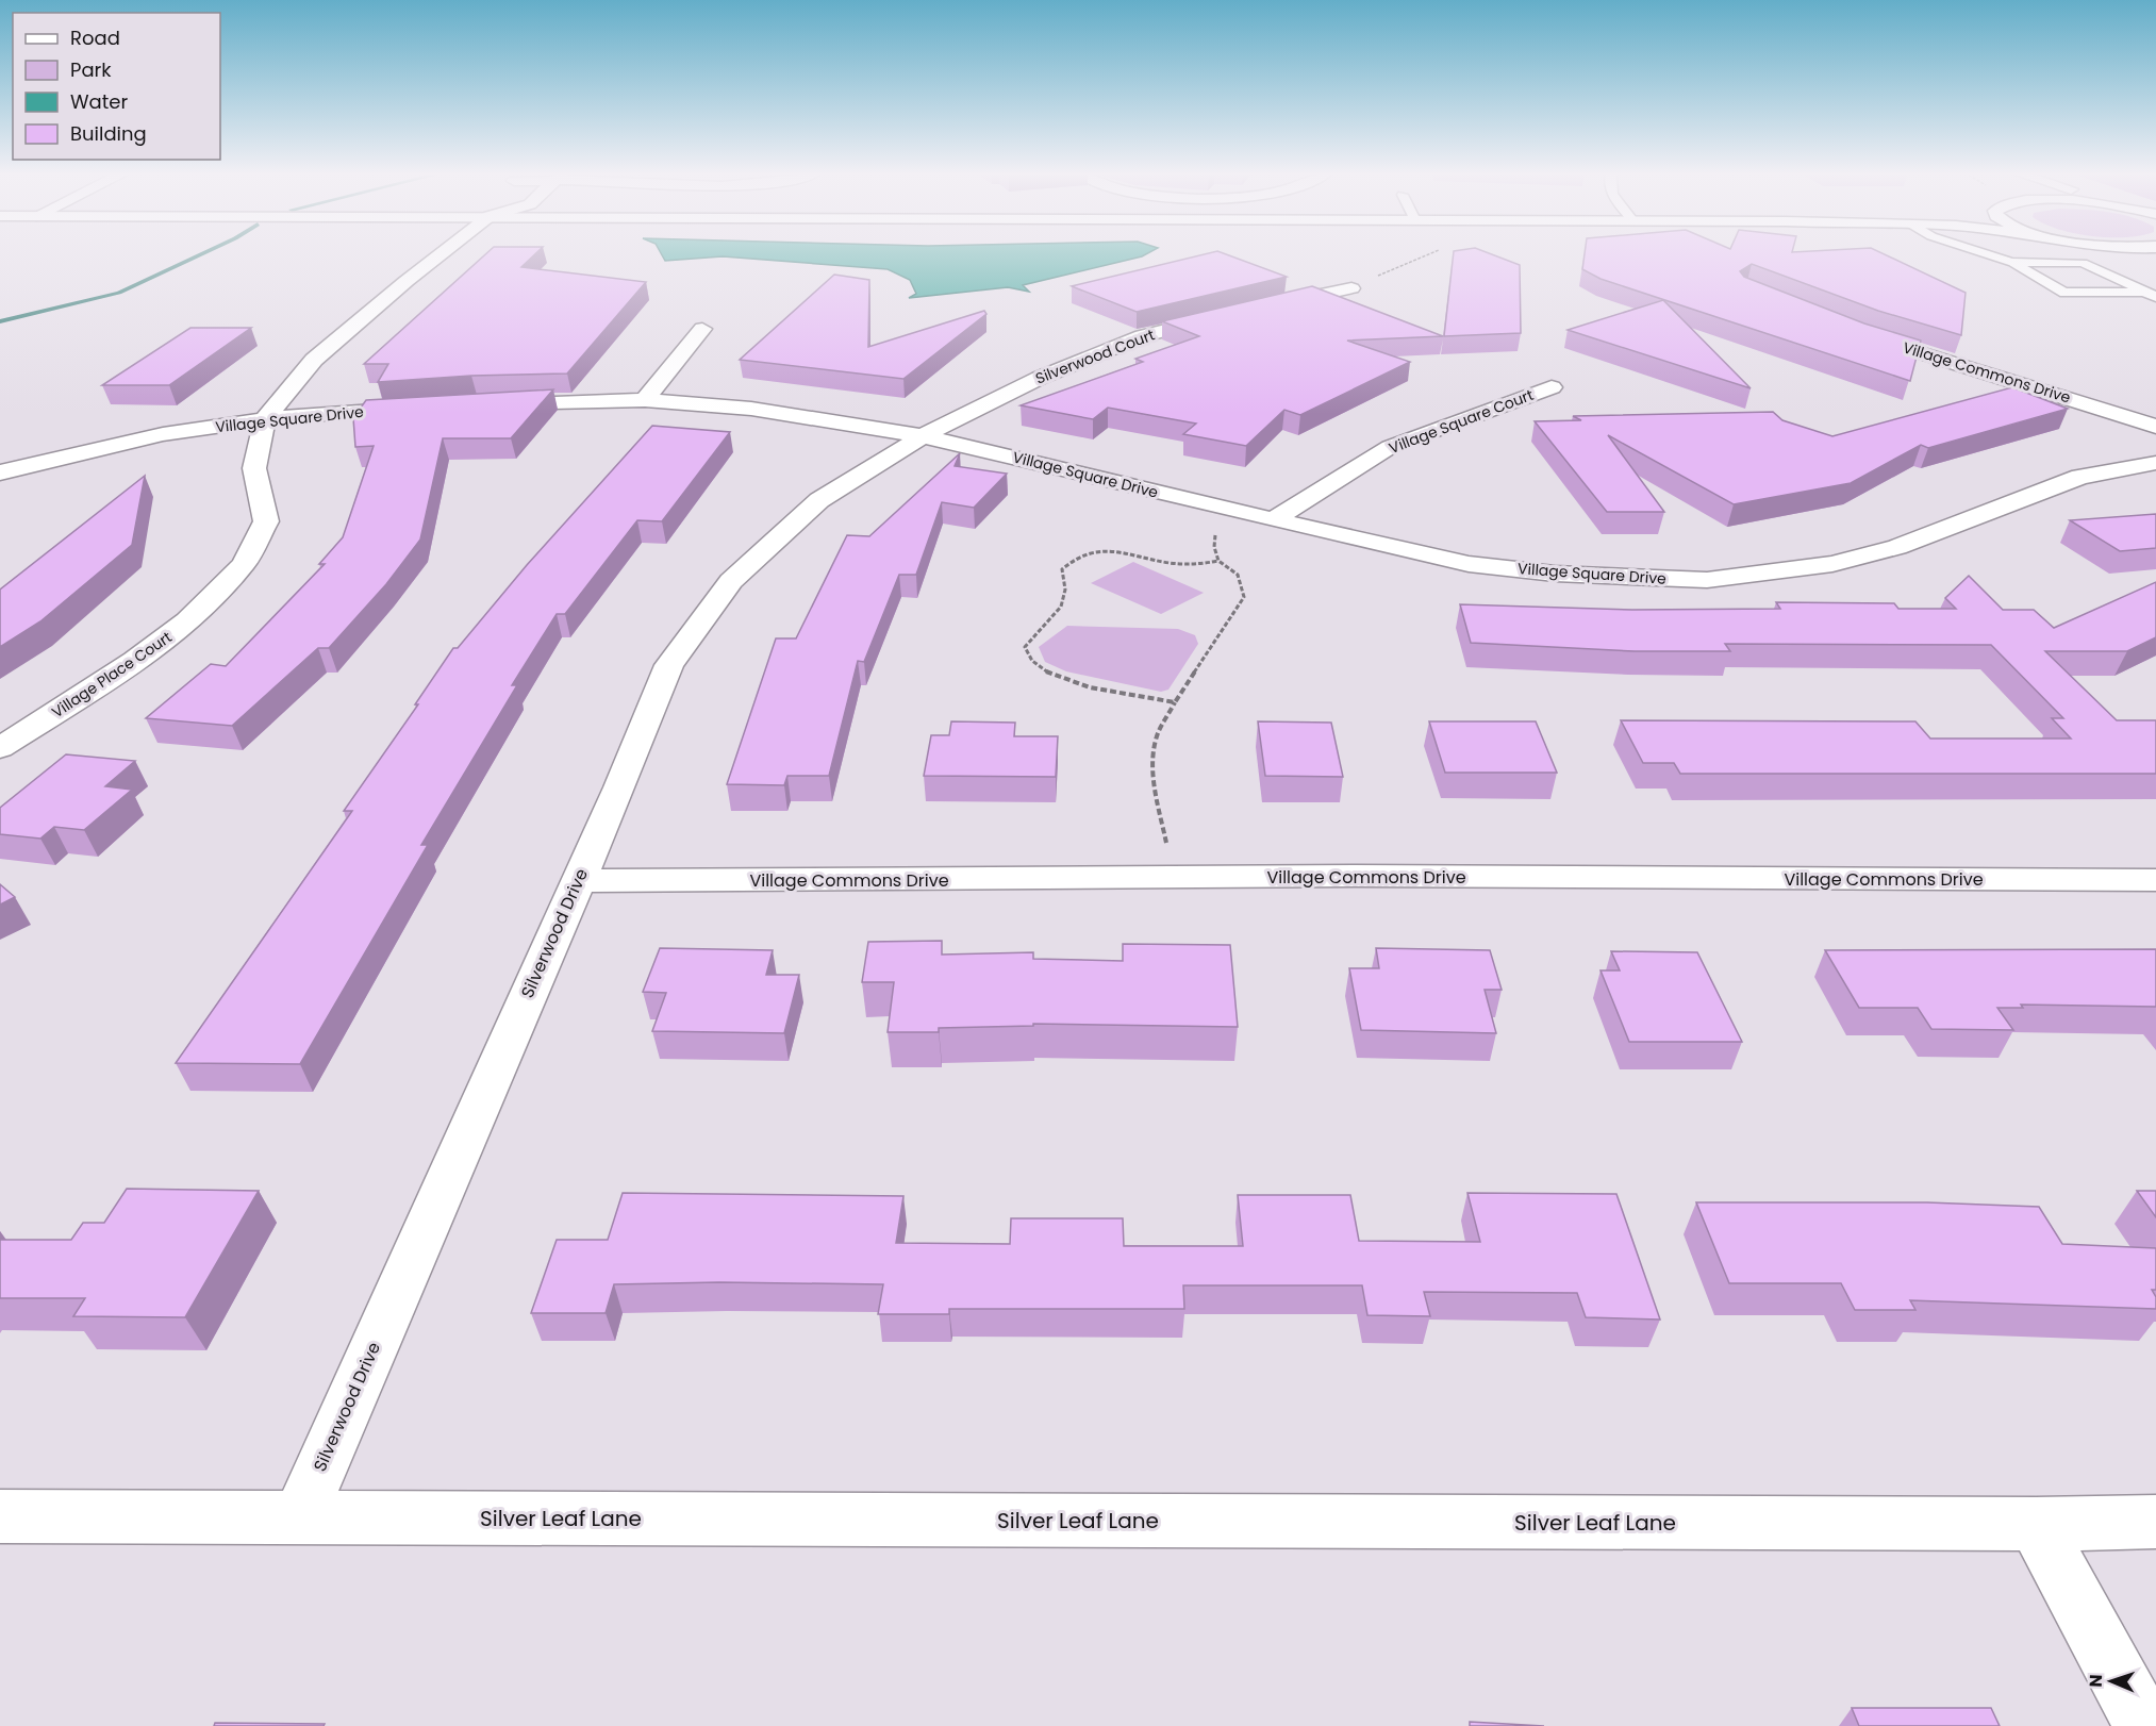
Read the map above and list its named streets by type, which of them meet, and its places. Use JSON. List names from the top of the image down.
{
  "streets": {
    "street": [
      "Silverwood Court",
      "Village Commons Drive",
      "Village Square Drive",
      "Village Square Court",
      "Village Place Court",
      "Silverwood Drive",
      "Silver Leaf Lane"
    ]
  },
  "crossings": [
    ["Silverwood Court", "Village Square Drive"],
    ["Silverwood Court", "Silverwood Drive"],
    ["Village Commons Drive", "Silverwood Drive"],
    ["Village Square Drive", "Village Square Court"],
    ["Village Square Drive", "Village Place Court"],
    ["Village Square Drive", "Silverwood Drive"],
    ["Silverwood Drive", "Silver Leaf Lane"]
  ],
  "legend": [
    "Road",
    "Park",
    "Water",
    "Building"
  ],
  "north": "left"
}
